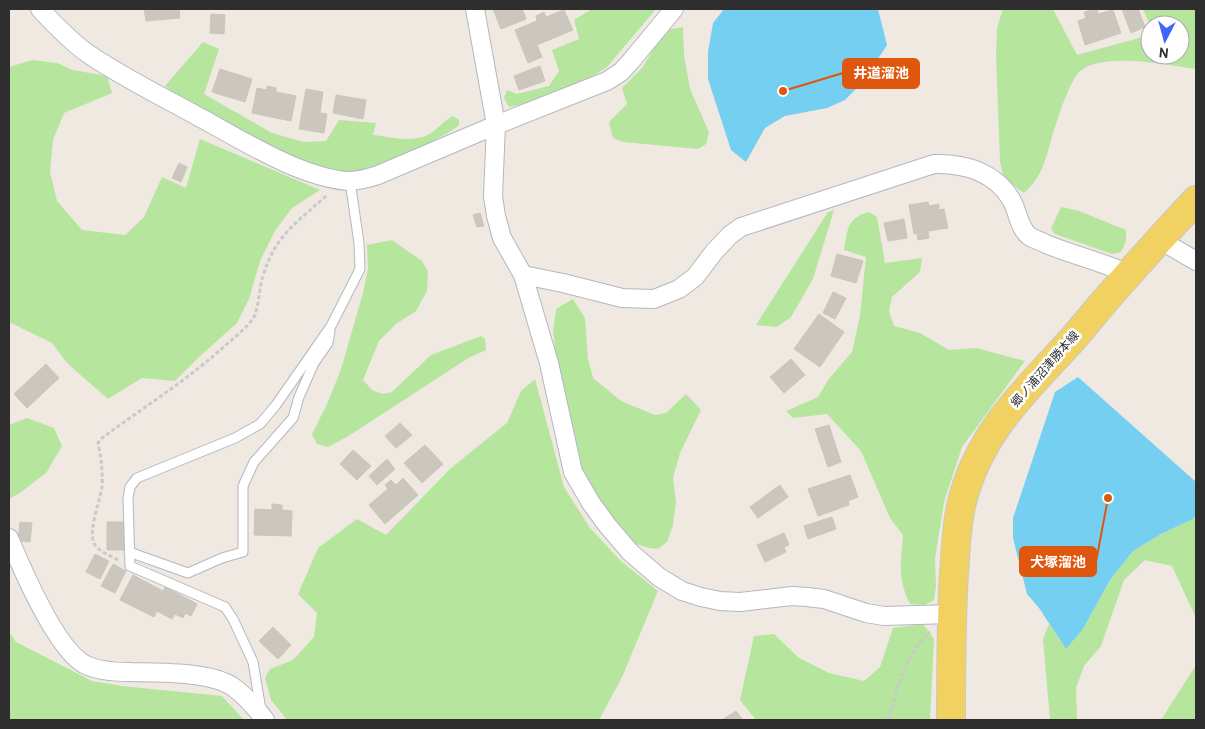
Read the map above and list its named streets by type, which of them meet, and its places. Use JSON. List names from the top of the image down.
{
  "streets": {
    "main road": ["郷ノ浦沼津勝本線"]
  },
  "places": ["井道溜池", "犬塚溜池"],
  "north": "bottom"
}
